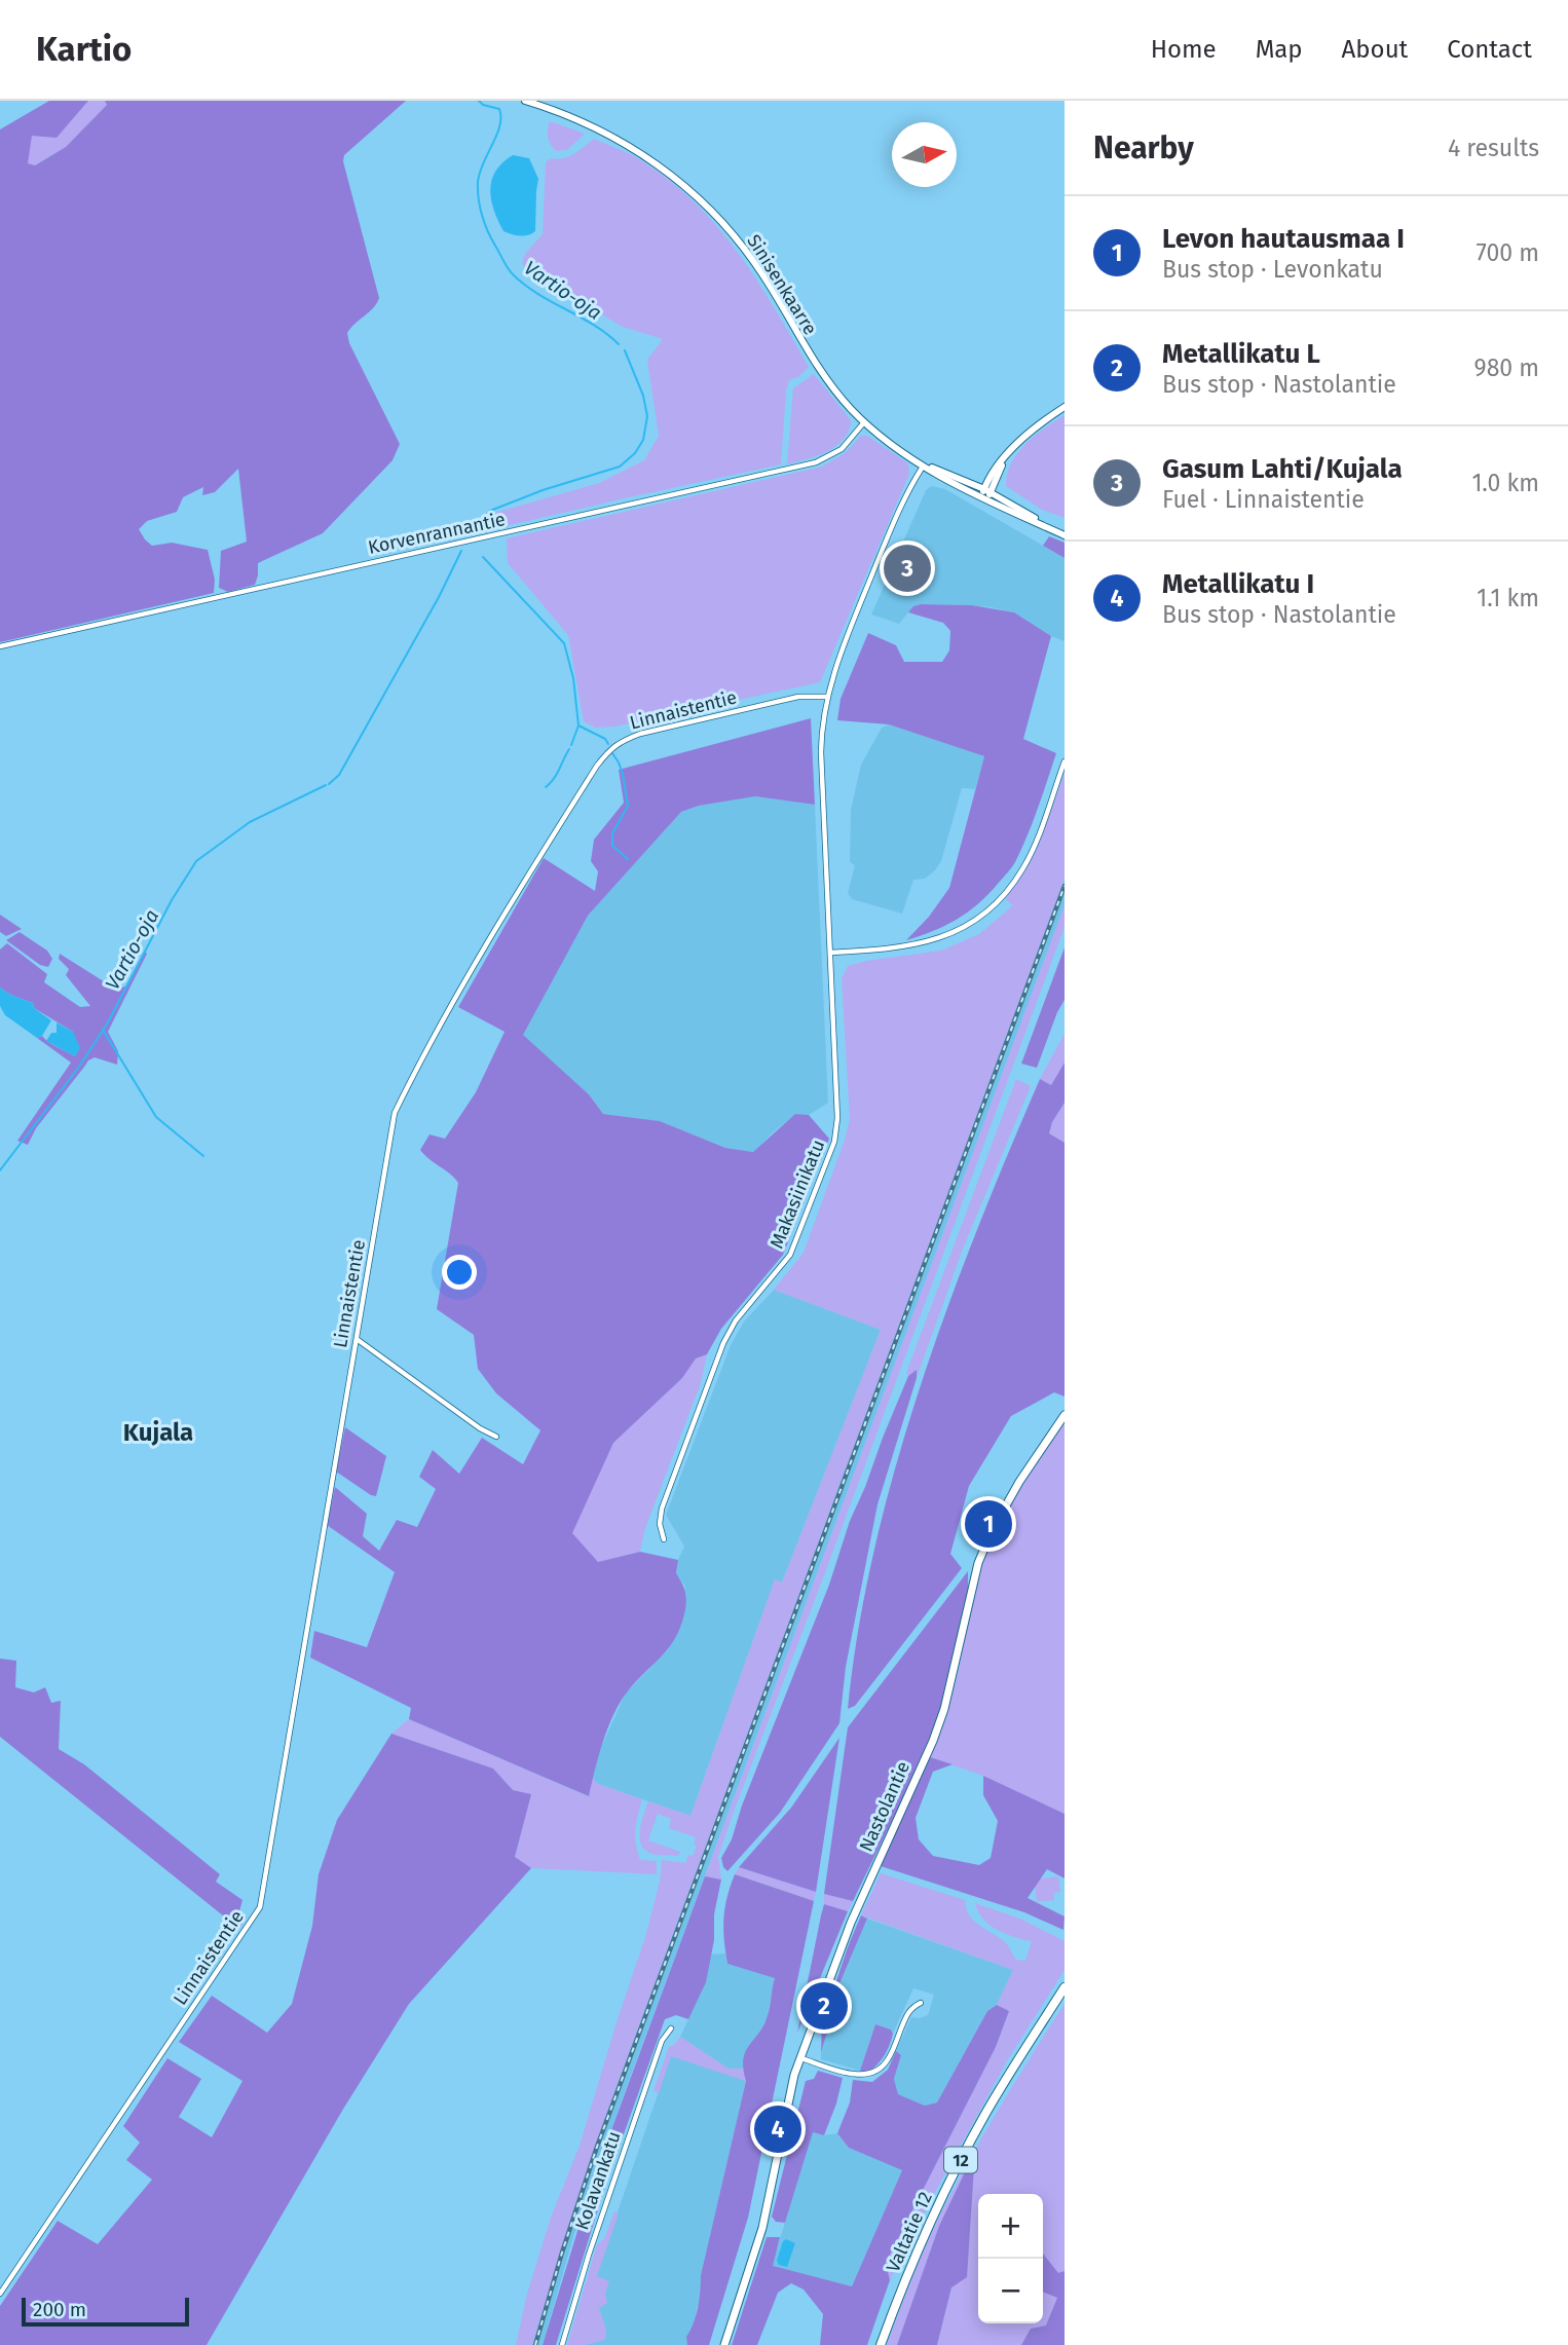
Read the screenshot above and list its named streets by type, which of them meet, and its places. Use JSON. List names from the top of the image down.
{
  "streets": {
    "highway": ["12", "Valtatie 12"],
    "main road": ["Nastolantie"],
    "street": [
      "Sinisenkaarre",
      "Korvenrannantie",
      "Linnaistentie",
      "Makasiinikatu",
      "Kolavankatu"
    ]
  },
  "crossings": [
    ["Sinisenkaarre", "Korvenrannantie"],
    ["Linnaistentie", "Makasiinikatu"]
  ],
  "districts": ["Kujala"],
  "water": ["Vartio-oja"],
  "scale_bar": "200 m",
  "north": "right",
  "page": {
    "header": "Kartio",
    "nav": [
      "Home",
      "Map",
      "About",
      "Contact"
    ],
    "heading": ["Nearby", "4 results"],
    "list": [
      {
        "mark": "1",
        "name": "Levon hautausmaa I",
        "note": "Bus stop · Levonkatu",
        "value": "700 m"
      },
      {
        "mark": "2",
        "name": "Metallikatu L",
        "note": "Bus stop · Nastolantie",
        "value": "980 m"
      },
      {
        "mark": "3",
        "name": "Gasum Lahti/Kujala",
        "note": "Fuel · Linnaistentie",
        "value": "1.0 km"
      },
      {
        "mark": "4",
        "name": "Metallikatu I",
        "note": "Bus stop · Nastolantie",
        "value": "1.1 km"
      }
    ],
    "pins": [
      "3",
      "1",
      "2",
      "4"
    ],
    "map_buttons": ["+", "−"],
    "scale": "200 m"
  }
}
